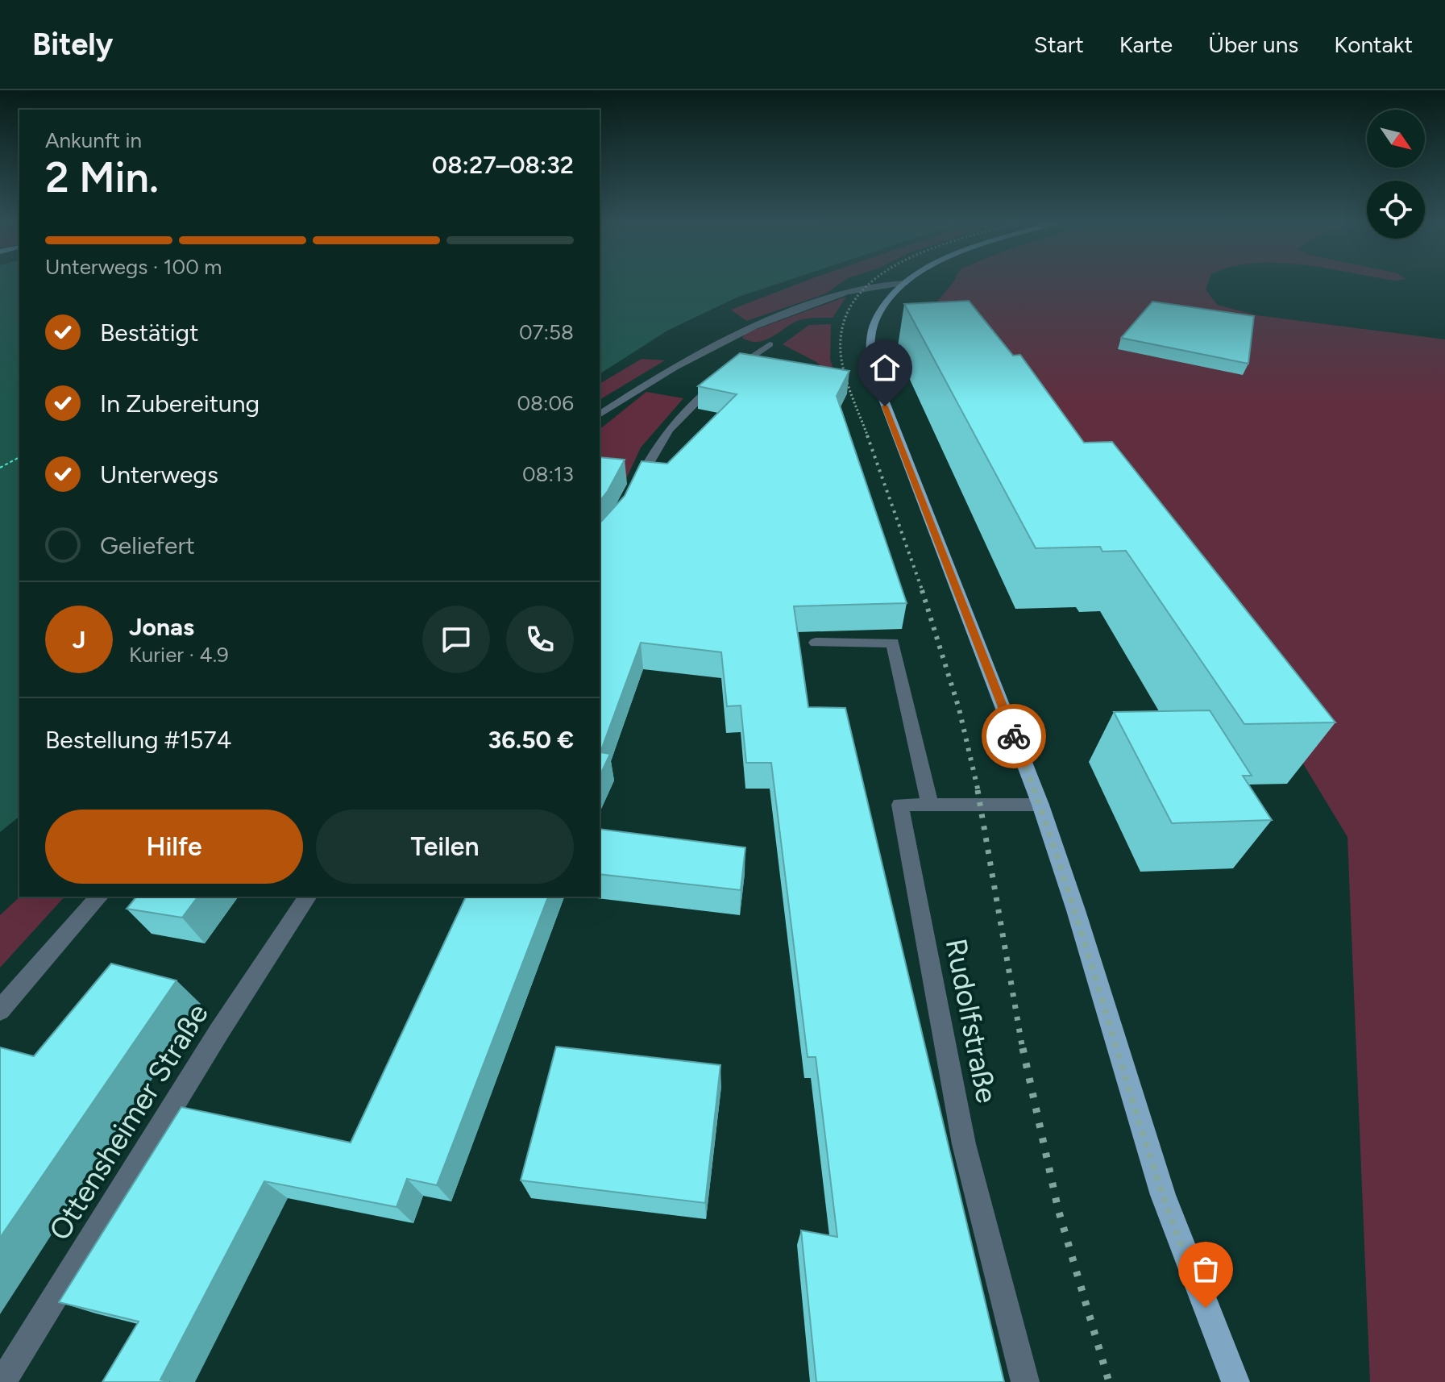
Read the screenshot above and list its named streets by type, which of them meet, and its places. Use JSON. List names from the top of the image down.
{
  "streets": {
    "street": ["Rudolfstraße", "Ottensheimer Straße"]
  },
  "north": "bottom right",
  "page": {
    "header": "Bitely",
    "nav": [
      "Start",
      "Karte",
      "Über uns",
      "Kontakt"
    ],
    "heading": ["2 Min.", "Ankunft in", "08:27–08:32"],
    "panel": [
      "Jonas",
      "Kurier · 4.9",
      "Bestellung #1574",
      "36.50 €"
    ],
    "bar": "Unterwegs · 100 m",
    "list": [
      ["Bestätigt", "07:58"],
      ["In Zubereitung", "08:06"],
      ["Unterwegs", "08:13"],
      "Geliefert"
    ],
    "round": "J",
    "buttons": ["Hilfe", "Teilen"]
  }
}
